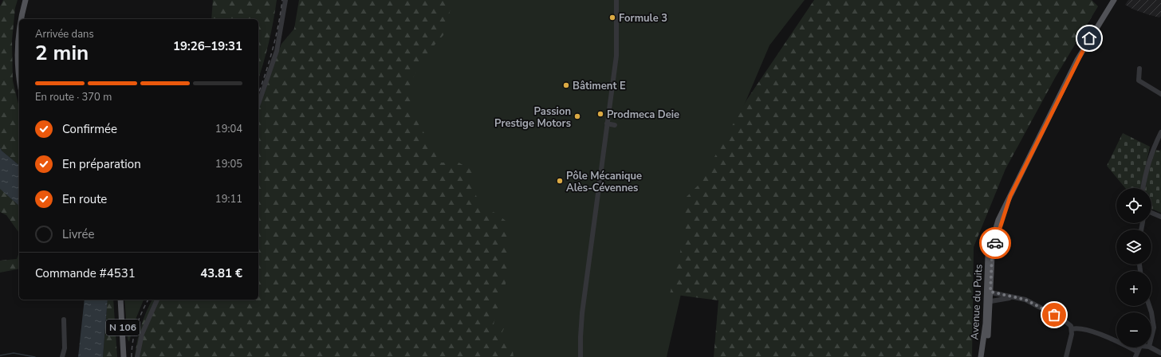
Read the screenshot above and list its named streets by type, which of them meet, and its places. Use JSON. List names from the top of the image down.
{
  "streets": {
    "main road": ["Avenue du Puits", "N 106"]
  },
  "places": [
    "Formule 3",
    "Bâtiment E",
    "Prodmeca Deie",
    "Passion Prestige Motors",
    "Pôle Mécanique Alès-Cévennes"
  ],
  "page": {
    "heading": ["2 min", "Arrivée dans", "19:26–19:31"],
    "panel": ["Commande #4531", "43.81 €"],
    "bar": "En route · 370 m",
    "list": [
      ["Confirmée", "19:04"],
      ["En préparation", "19:05"],
      ["En route", "19:11"],
      "Livrée"
    ],
    "map_buttons": ["+", "−"]
  }
}
